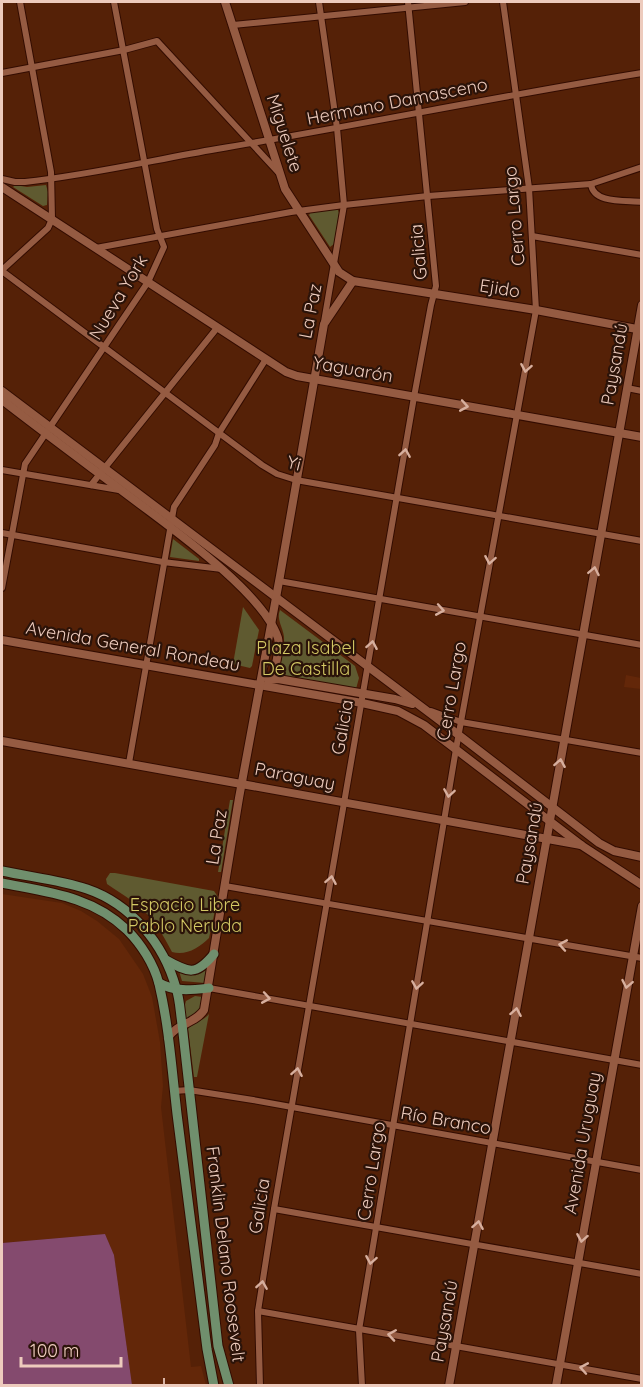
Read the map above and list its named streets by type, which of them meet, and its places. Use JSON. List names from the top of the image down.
{
  "streets": {
    "main road": ["Franklin Delano Roosevelt"],
    "street": [
      "Hermano Damasceno",
      "Miguelete",
      "Cerro Largo",
      "Galicia",
      "Ejido",
      "Nueva York",
      "La Paz",
      "Paysandú",
      "Yaguarón",
      "Yi",
      "Avenida General Rondeau",
      "Paraguay",
      "Río Branco",
      "Avenida Uruguay"
    ]
  },
  "crossings": [
    ["Hermano Damasceno", "Miguelete"],
    ["Hermano Damasceno", "Cerro Largo"],
    ["Hermano Damasceno", "Galicia"],
    ["Hermano Damasceno", "Nueva York"],
    ["Hermano Damasceno", "La Paz"],
    ["Miguelete", "La Paz"],
    ["Cerro Largo", "Ejido"],
    ["Cerro Largo", "Yaguarón"],
    ["Cerro Largo", "Yi"],
    ["Cerro Largo", "Avenida General Rondeau"],
    ["Cerro Largo", "Paraguay"],
    ["Cerro Largo", "Río Branco"],
    ["Galicia", "Ejido"],
    ["Galicia", "Yaguarón"],
    ["Galicia", "Yi"],
    ["Galicia", "Avenida General Rondeau"],
    ["Galicia", "Paraguay"],
    ["Galicia", "Río Branco"],
    ["Ejido", "Paysandú"],
    ["Nueva York", "Yaguarón"],
    ["Nueva York", "Yi"],
    ["La Paz", "Yaguarón"],
    ["La Paz", "Yi"],
    ["La Paz", "Avenida General Rondeau"],
    ["La Paz", "Paraguay"],
    ["La Paz", "Franklin Delano Roosevelt"],
    ["Paysandú", "Yaguarón"],
    ["Paysandú", "Yi"],
    ["Paysandú", "Avenida General Rondeau"],
    ["Paysandú", "Paraguay"],
    ["Paysandú", "Río Branco"],
    ["Río Branco", "Avenida Uruguay"],
    ["Río Branco", "Franklin Delano Roosevelt"]
  ],
  "one_way": ["Avenida Uruguay"],
  "parks": ["Plaza Isabel De Castilla", "Espacio Libre Pablo Neruda"],
  "scale_bar": "100 m"
}
